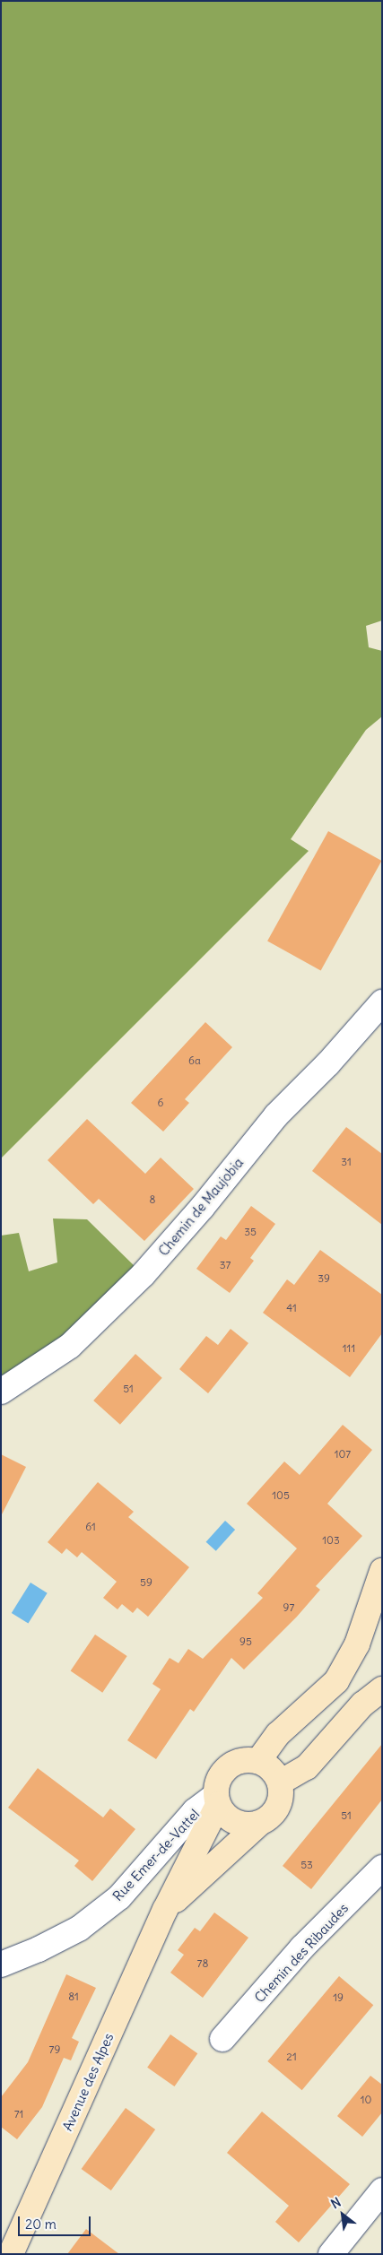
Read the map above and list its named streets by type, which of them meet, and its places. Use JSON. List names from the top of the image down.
{
  "streets": {
    "main road": ["Avenue des Alpes"],
    "street": ["Chemin de Maujobia", "Rue Emer-de-Vattel", "Chemin des Ribaudes"]
  },
  "crossings": [
    ["Rue Emer-de-Vattel", "Avenue des Alpes"]
  ],
  "house_numbers": [
    "6a",
    "6",
    "31",
    "8",
    "35",
    "37",
    "39",
    "41",
    "111",
    "51",
    "107",
    "105",
    "61",
    "103",
    "59",
    "97",
    "95",
    "51",
    "53",
    "78",
    "81",
    "19",
    "79",
    "21",
    "10",
    "71"
  ],
  "scale_bar": "20 m",
  "north": "top left"
}
